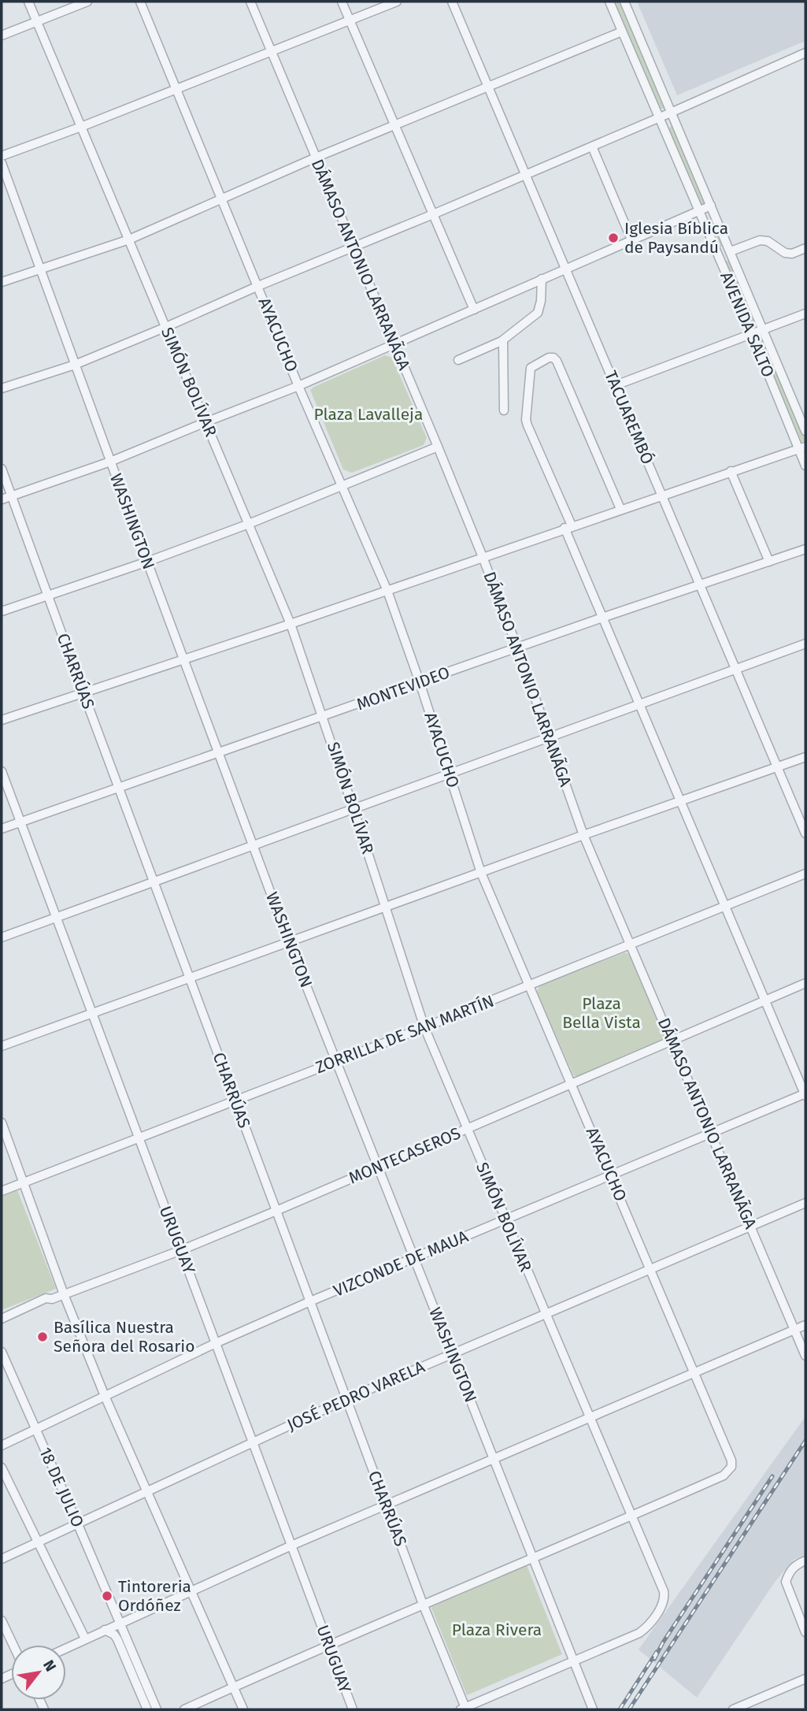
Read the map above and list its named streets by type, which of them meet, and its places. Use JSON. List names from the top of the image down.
{
  "streets": {
    "street": [
      "DÁMASO ANTONIO LARRANÃGA",
      "AVENIDA SALTO",
      "AYACUCHO",
      "SIMÓN BOLÍVAR",
      "TACUAREMBÓ",
      "WASHINGTON",
      "CHARRÚAS",
      "MONTEVIDEO",
      "ZORRILLA DE SAN MARTÍN",
      "MONTECASEROS",
      "URUGUAY",
      "VIZCONDE DE MAUA",
      "JOSÉ PEDRO VARELA",
      "18 DE JULIO"
    ]
  },
  "crossings": [
    ["DÁMASO ANTONIO LARRANÃGA", "MONTEVIDEO"],
    ["DÁMASO ANTONIO LARRANÃGA", "ZORRILLA DE SAN MARTÍN"],
    ["DÁMASO ANTONIO LARRANÃGA", "MONTECASEROS"],
    ["DÁMASO ANTONIO LARRANÃGA", "VIZCONDE DE MAUA"],
    ["DÁMASO ANTONIO LARRANÃGA", "JOSÉ PEDRO VARELA"],
    ["AYACUCHO", "SIMÓN BOLÍVAR"],
    ["AYACUCHO", "MONTEVIDEO"],
    ["AYACUCHO", "ZORRILLA DE SAN MARTÍN"],
    ["AYACUCHO", "MONTECASEROS"],
    ["AYACUCHO", "VIZCONDE DE MAUA"],
    ["AYACUCHO", "JOSÉ PEDRO VARELA"],
    ["SIMÓN BOLÍVAR", "WASHINGTON"],
    ["SIMÓN BOLÍVAR", "MONTEVIDEO"],
    ["SIMÓN BOLÍVAR", "ZORRILLA DE SAN MARTÍN"],
    ["SIMÓN BOLÍVAR", "MONTECASEROS"],
    ["SIMÓN BOLÍVAR", "VIZCONDE DE MAUA"],
    ["SIMÓN BOLÍVAR", "JOSÉ PEDRO VARELA"],
    ["TACUAREMBÓ", "MONTEVIDEO"],
    ["WASHINGTON", "MONTEVIDEO"],
    ["WASHINGTON", "ZORRILLA DE SAN MARTÍN"],
    ["WASHINGTON", "MONTECASEROS"],
    ["WASHINGTON", "VIZCONDE DE MAUA"],
    ["WASHINGTON", "JOSÉ PEDRO VARELA"],
    ["CHARRÚAS", "MONTEVIDEO"],
    ["CHARRÚAS", "ZORRILLA DE SAN MARTÍN"],
    ["CHARRÚAS", "MONTECASEROS"],
    ["CHARRÚAS", "VIZCONDE DE MAUA"],
    ["CHARRÚAS", "JOSÉ PEDRO VARELA"],
    ["MONTEVIDEO", "URUGUAY"],
    ["ZORRILLA DE SAN MARTÍN", "URUGUAY"],
    ["MONTECASEROS", "URUGUAY"],
    ["URUGUAY", "VIZCONDE DE MAUA"],
    ["URUGUAY", "JOSÉ PEDRO VARELA"],
    ["VIZCONDE DE MAUA", "18 DE JULIO"],
    ["JOSÉ PEDRO VARELA", "18 DE JULIO"]
  ],
  "parks": ["Plaza Lavalleja", "Plaza Bella Vista", "Plaza Rivera"],
  "places": ["Iglesia Bíblica de Paysandú", "Basílica Nuestra Señora del Rosario", "Tintoreria Ordóñez"],
  "north": "top right"
}
